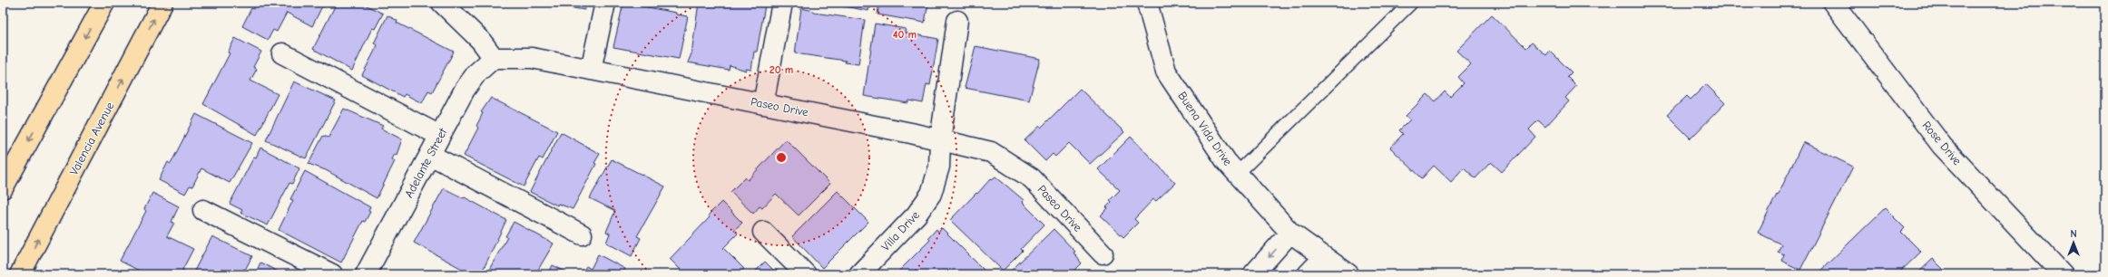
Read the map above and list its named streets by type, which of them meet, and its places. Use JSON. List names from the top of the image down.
{
  "streets": {
    "main road": ["Valencia Avenue"],
    "street": [
      "Paseo Drive",
      "Buena Vida Drive",
      "Rose Drive",
      "Adelante Street",
      "Villa Drive"
    ]
  },
  "crossings": [
    ["Paseo Drive", "Adelante Street"],
    ["Paseo Drive", "Villa Drive"]
  ],
  "north": "top",
  "rings": ["40 m", "20 m"]
}
